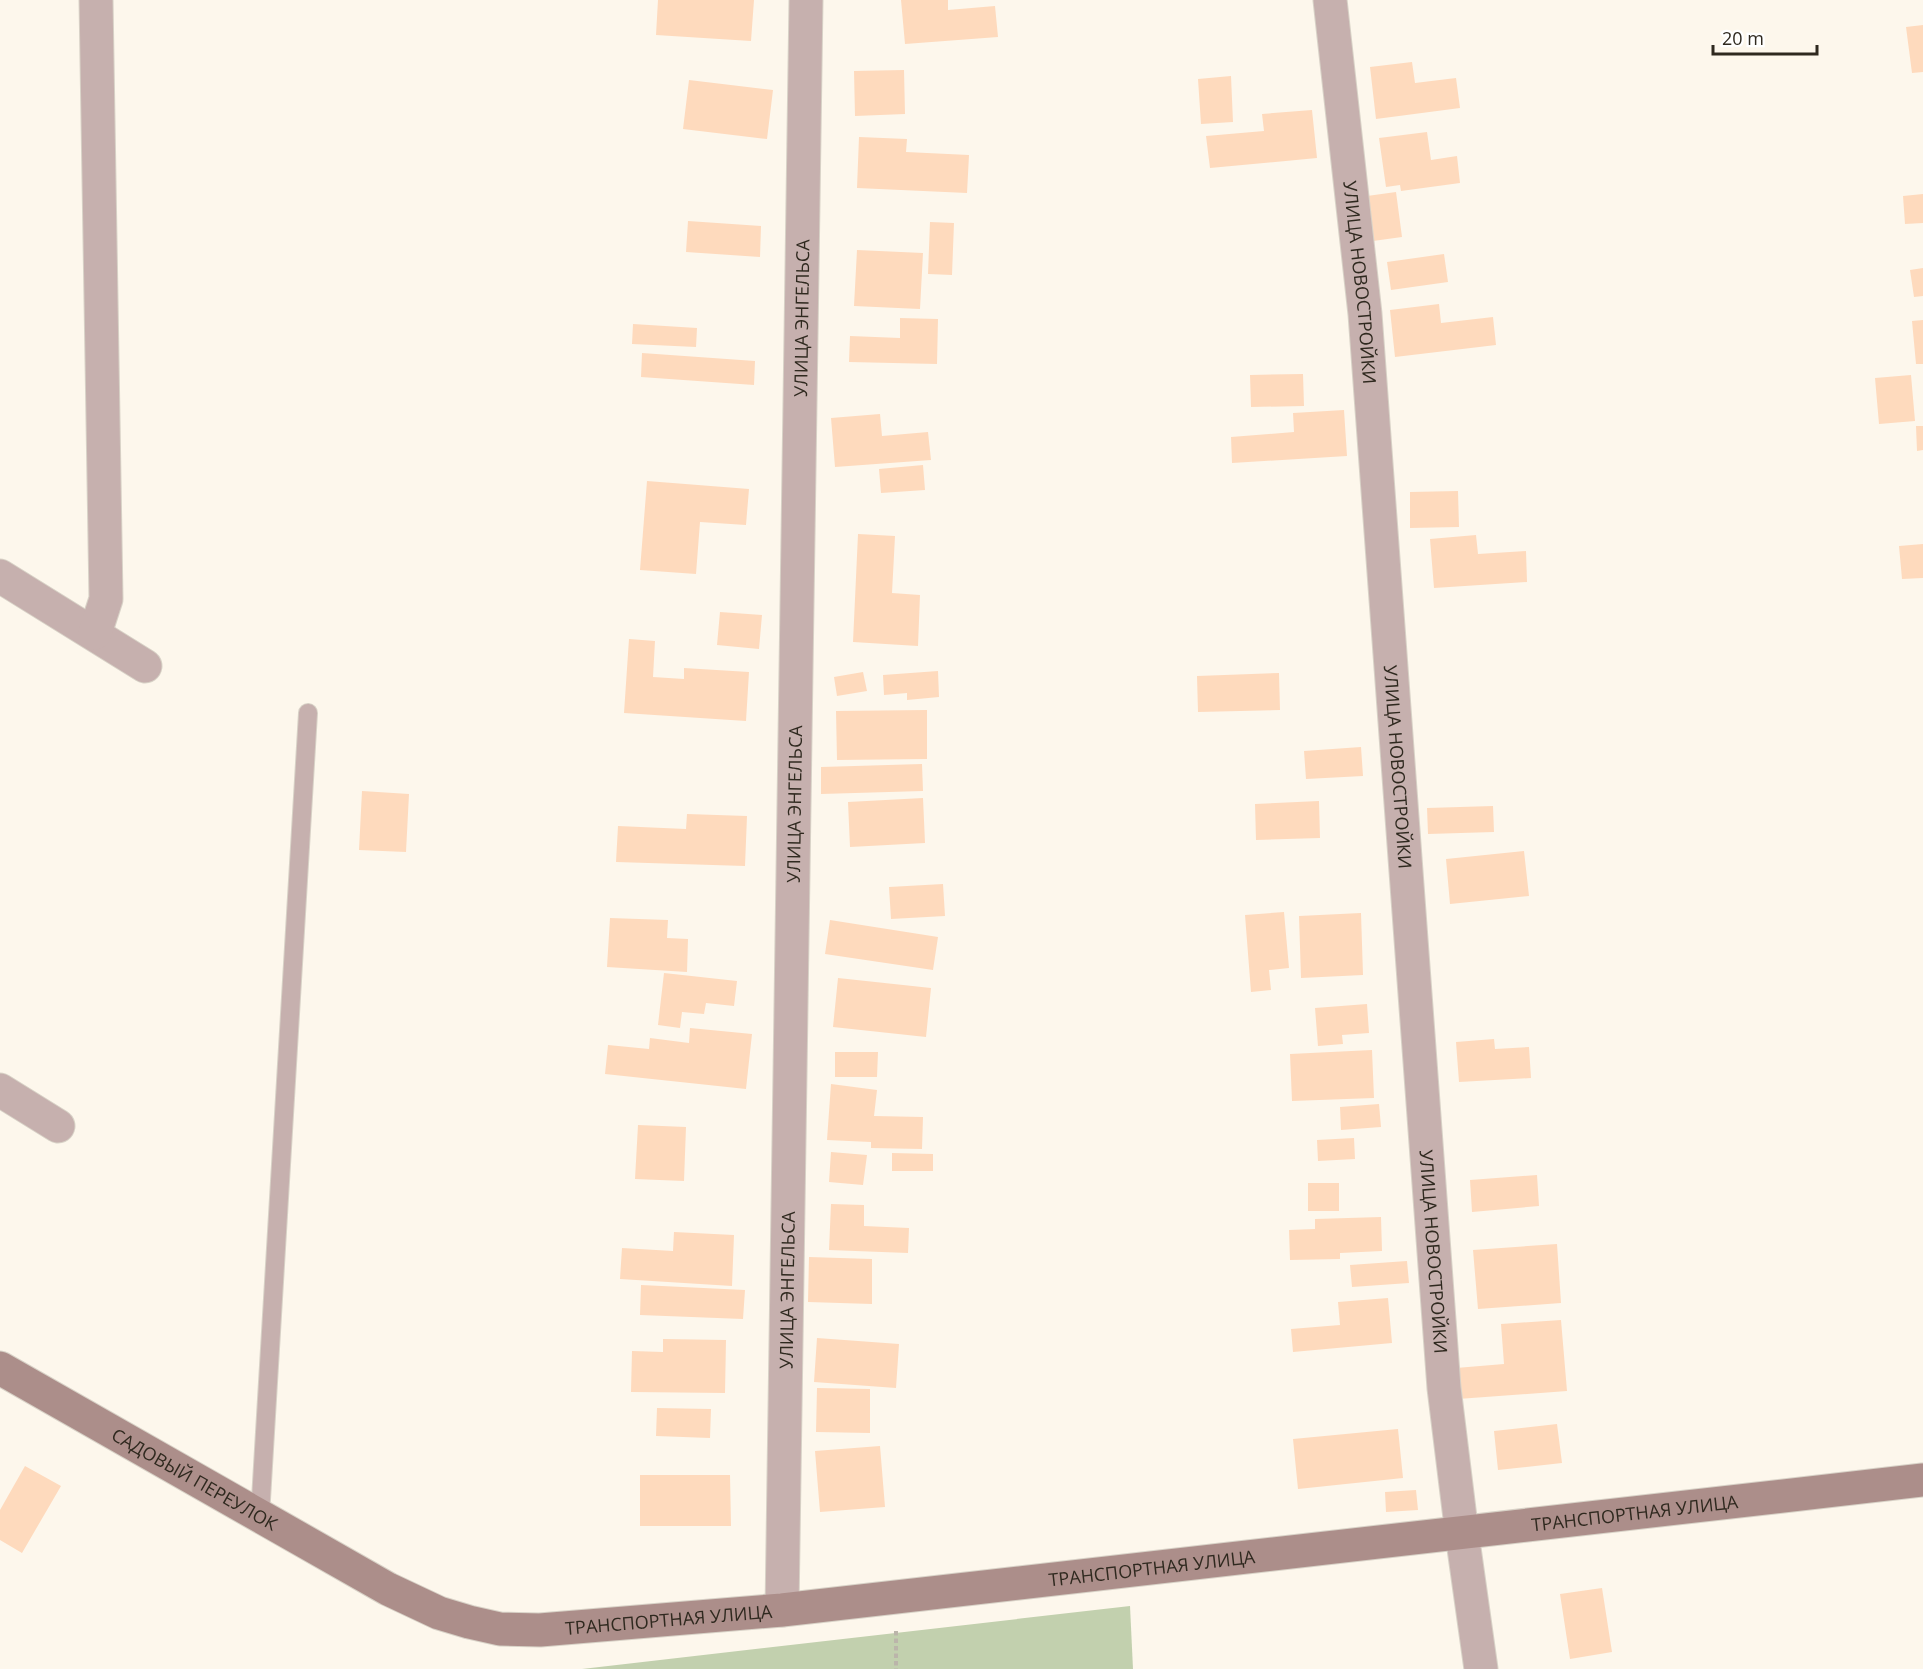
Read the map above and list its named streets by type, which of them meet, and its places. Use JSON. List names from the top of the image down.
{
  "streets": {
    "street": [
      "УЛИЦА НОВОСТРОЙКИ",
      "УЛИЦА ЭНГЕЛЬСА",
      "САДОВЫЙ ПЕРЕУЛОК",
      "ТРАНСПОРТНАЯ УЛИЦА"
    ]
  },
  "crossings": [
    ["УЛИЦА НОВОСТРОЙКИ", "ТРАНСПОРТНАЯ УЛИЦА"],
    ["УЛИЦА ЭНГЕЛЬСА", "ТРАНСПОРТНАЯ УЛИЦА"],
    ["САДОВЫЙ ПЕРЕУЛОК", "ТРАНСПОРТНАЯ УЛИЦА"]
  ],
  "scale_bar": "20 m"
}
